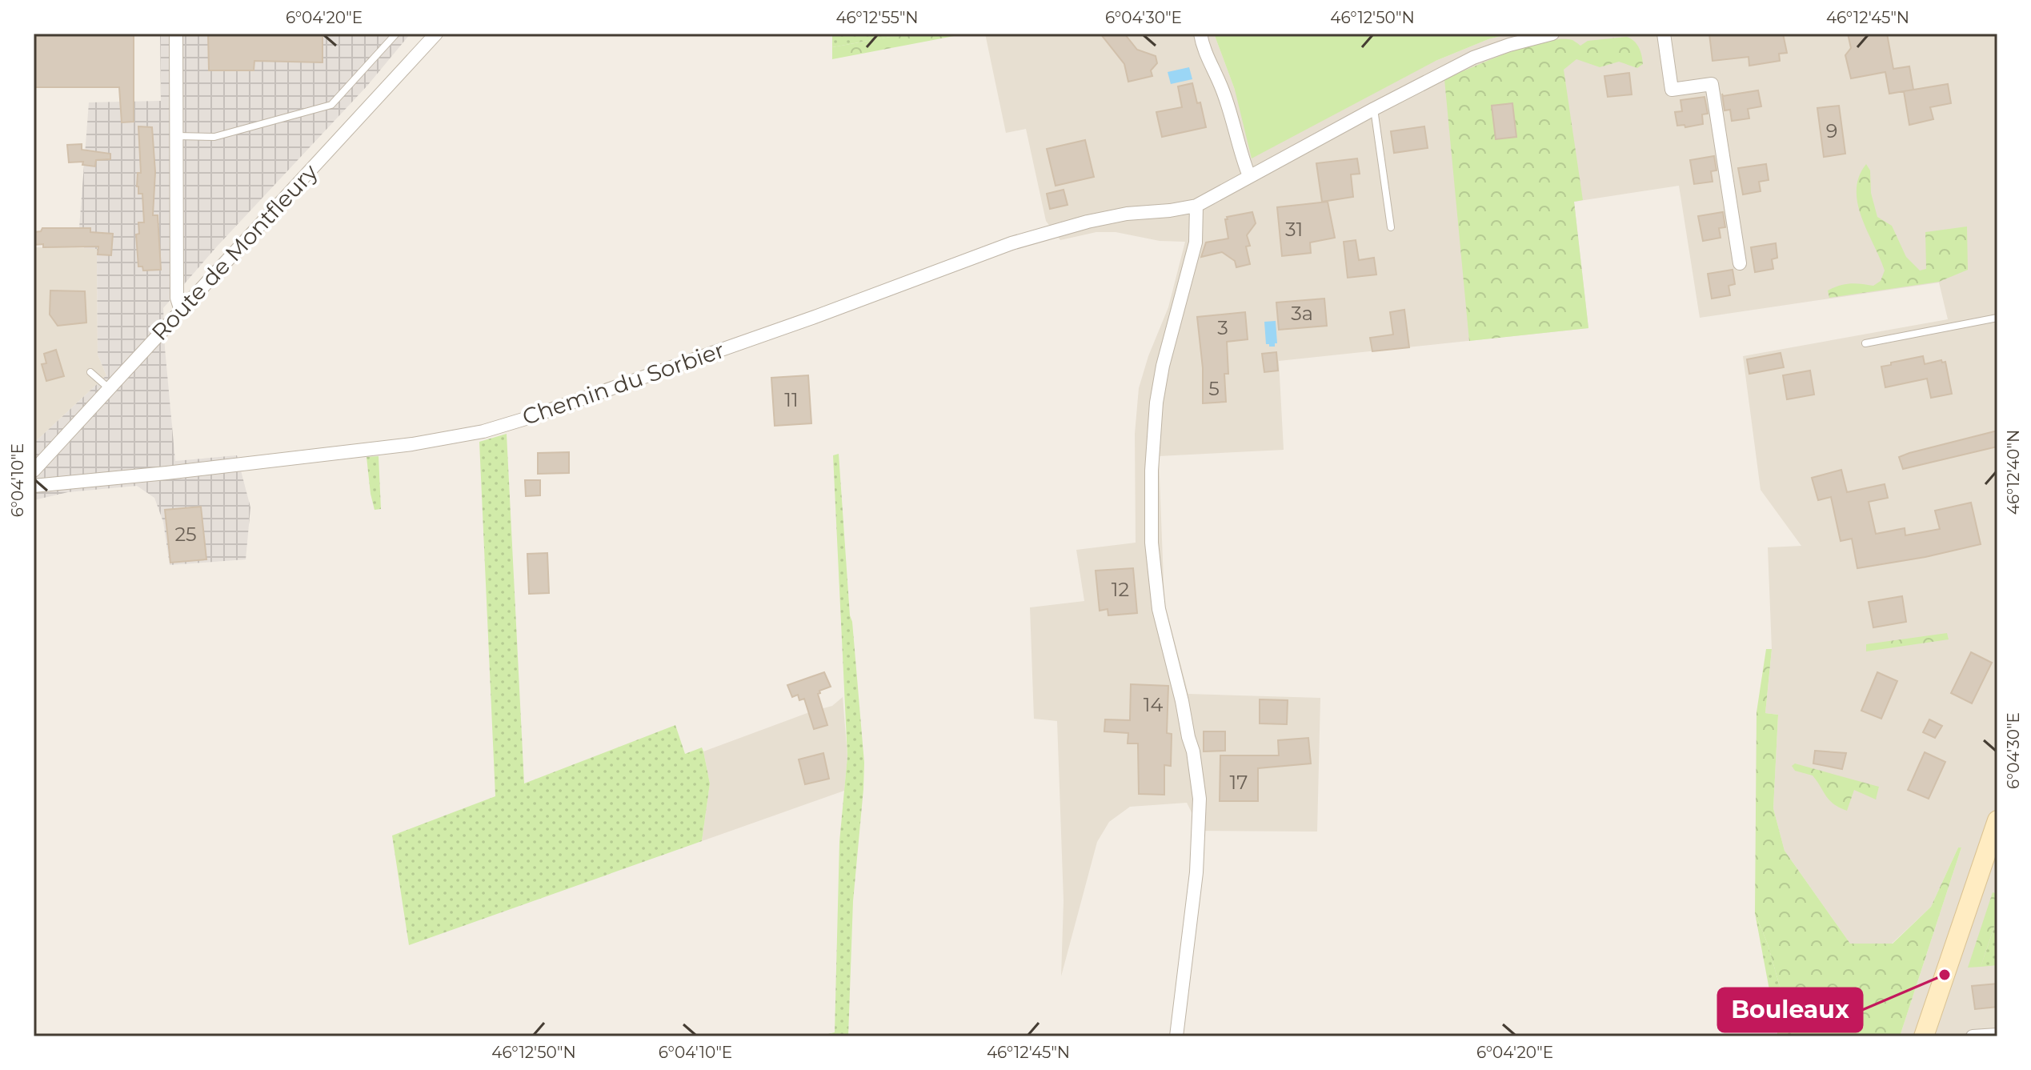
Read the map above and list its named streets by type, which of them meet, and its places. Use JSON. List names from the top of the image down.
{
  "streets": {
    "street": ["Route de Montfleury", "Chemin du Sorbier"]
  },
  "places": ["Bouleaux"],
  "house_numbers": [
    "9",
    "31",
    "3a",
    "3",
    "5",
    "11",
    "25",
    "12",
    "14",
    "17"
  ],
  "coordinates": [
    "6°04'20\"E",
    "46°12'55\"N",
    "6°04'30\"E",
    "46°12'50\"N",
    "46°12'45\"N",
    "46°12'40\"N",
    "6°04'10\"E"
  ]
}
